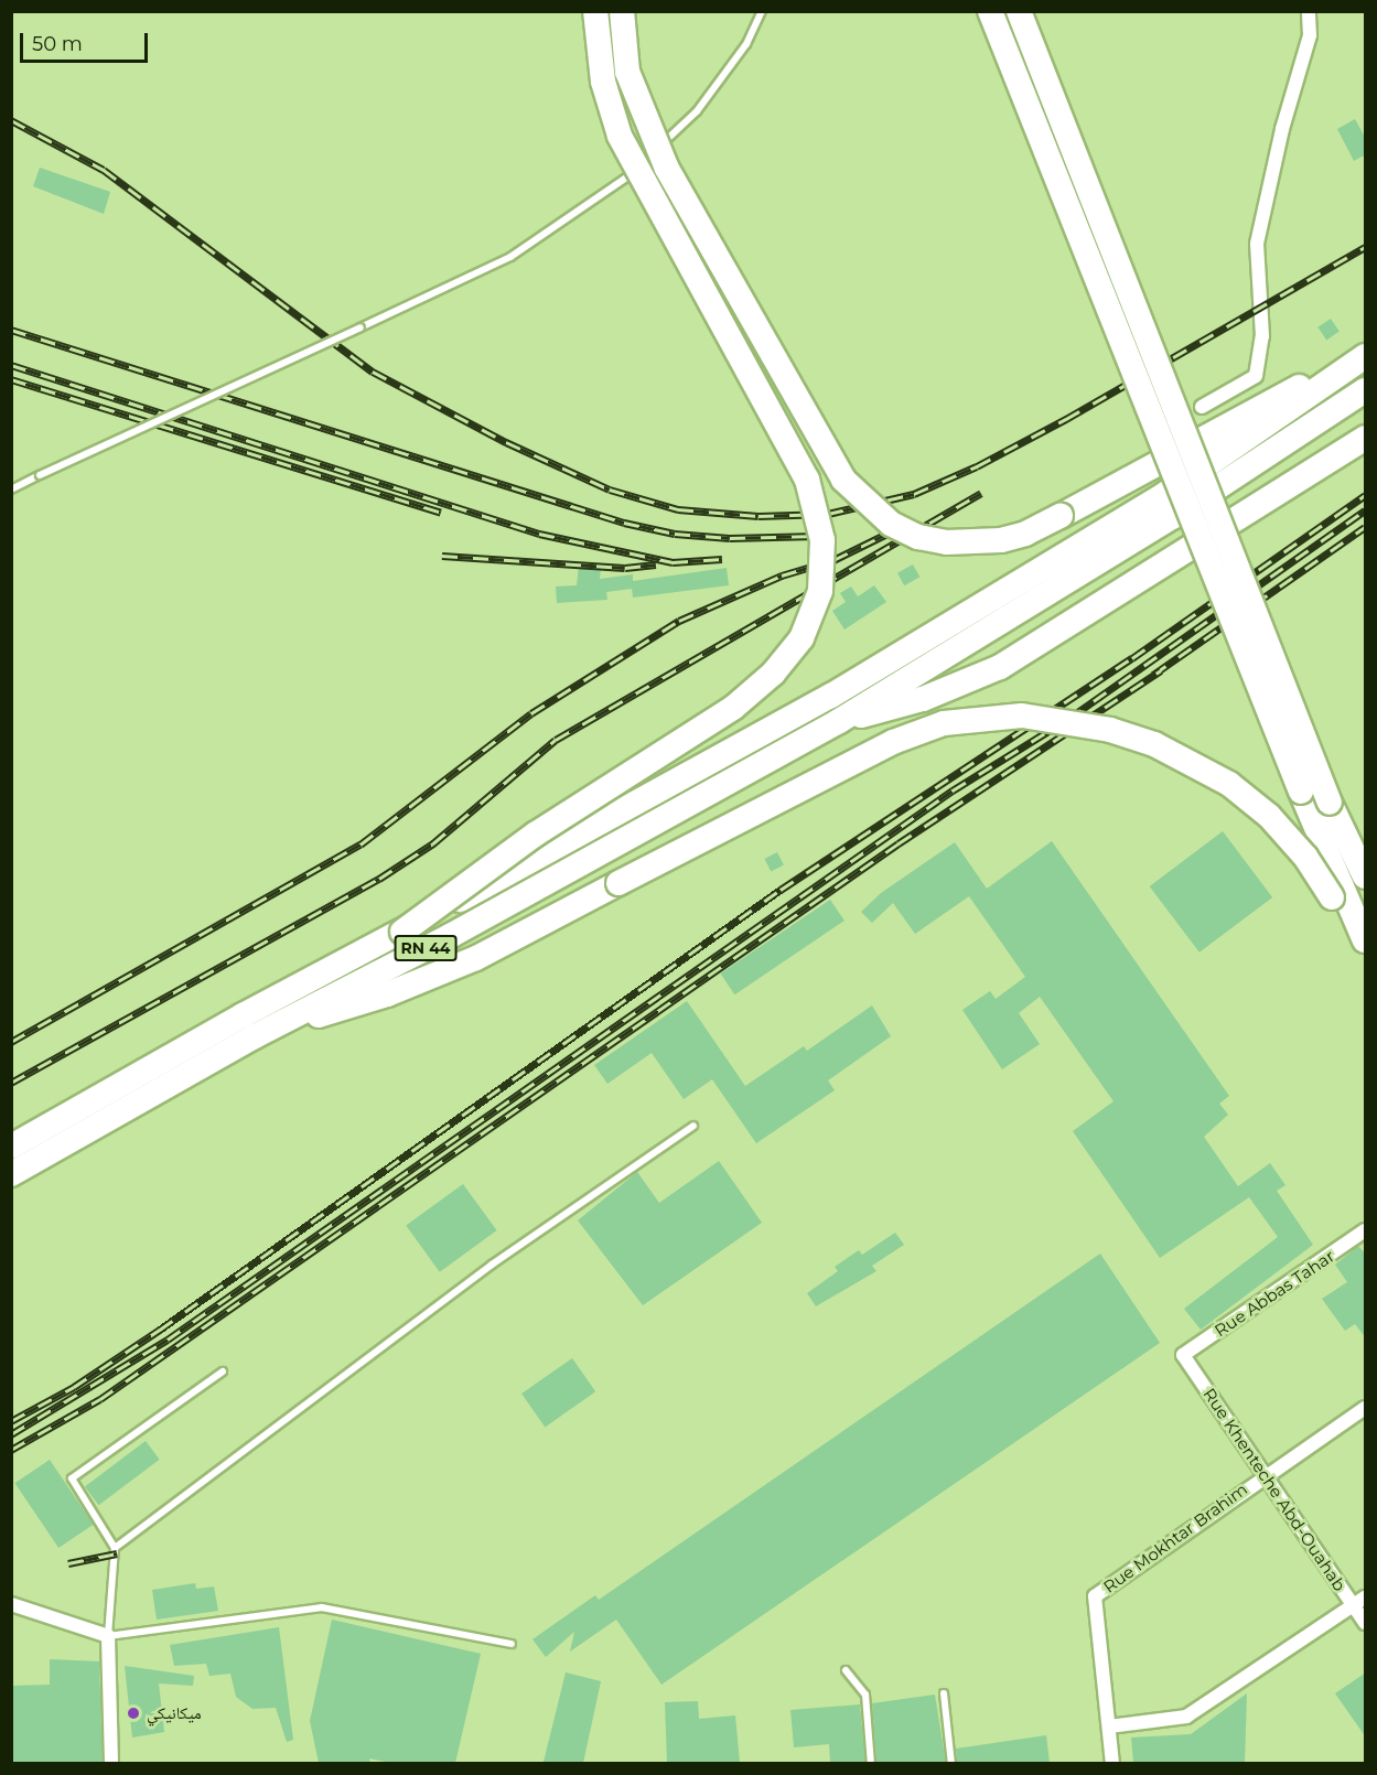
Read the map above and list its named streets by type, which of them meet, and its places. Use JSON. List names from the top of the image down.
{
  "streets": {
    "highway": ["RN 44"],
    "street": ["Rue Abbas Tahar", "Rue Khenteche Abd-Ouahab", "Rue Mokhtar Brahim"]
  },
  "crossings": [
    ["Rue Abbas Tahar", "Rue Khenteche Abd-Ouahab"],
    ["Rue Khenteche Abd-Ouahab", "Rue Mokhtar Brahim"]
  ],
  "places": ["ميكانيكي"],
  "scale_bar": "50 m"
}
